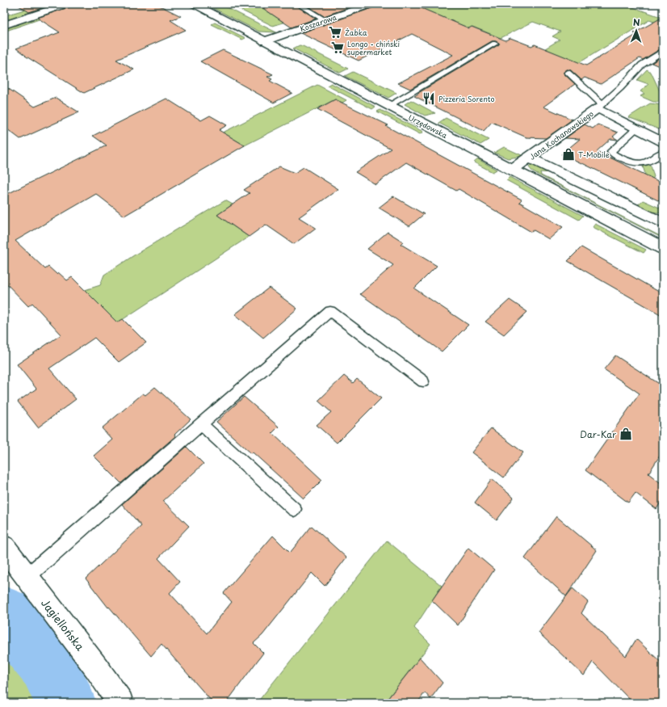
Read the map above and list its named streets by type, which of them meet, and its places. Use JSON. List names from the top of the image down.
{
  "streets": {
    "street": [
      "Koszarowa",
      "Urzędowska",
      "Jana Kochanowskiego",
      "Jagiellońska"
    ]
  },
  "crossings": [
    ["Koszarowa", "Urzędowska"],
    ["Urzędowska", "Jana Kochanowskiego"]
  ],
  "places": {
    "supermarket": ["Żabka", "Longo - chiński supermarket"],
    "restaurant": ["Pizzeria Sorento"],
    "shop": ["T-Mobile", "Dar-Kar"]
  },
  "north": "top"
}
